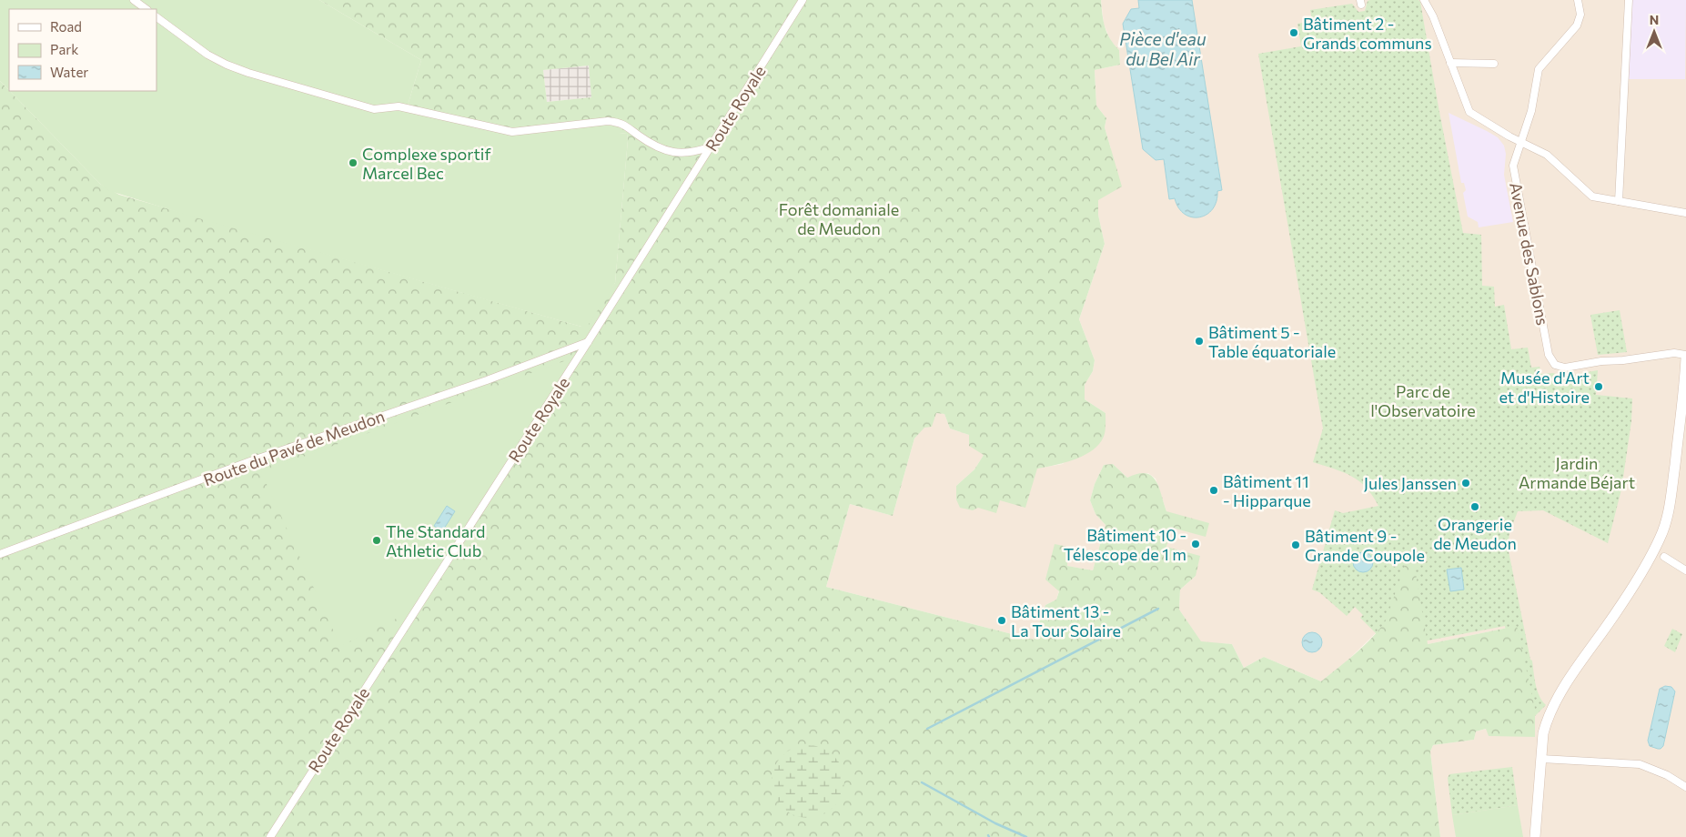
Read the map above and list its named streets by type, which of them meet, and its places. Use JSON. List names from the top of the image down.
{
  "streets": {
    "street": ["Route Royale", "Avenue des Sablons", "Route du Pavé de Meudon"]
  },
  "crossings": [
    ["Route Royale", "Route du Pavé de Meudon"]
  ],
  "water": ["Pièce d'eau du Bel Air"],
  "parks": ["Forêt domaniale de Meudon", "Parc de l'Observatoire", "Jardin Armande Béjart"],
  "places": [
    "Bâtiment 2 - Grands communs",
    "Complexe sportif Marcel Bec",
    "Bâtiment 5 - Table équatoriale",
    "Musée d'Art et d'Histoire",
    "Jules Janssen",
    "Bâtiment 11 - Hipparque",
    "Orangerie de Meudon",
    "The Standard Athletic Club",
    "Bâtiment 10 - Télescope de 1 m",
    "Bâtiment 9 - Grande Coupole",
    "Bâtiment 13 - La Tour Solaire"
  ],
  "legend": ["Road", "Park", "Water"],
  "north": "top"
}
